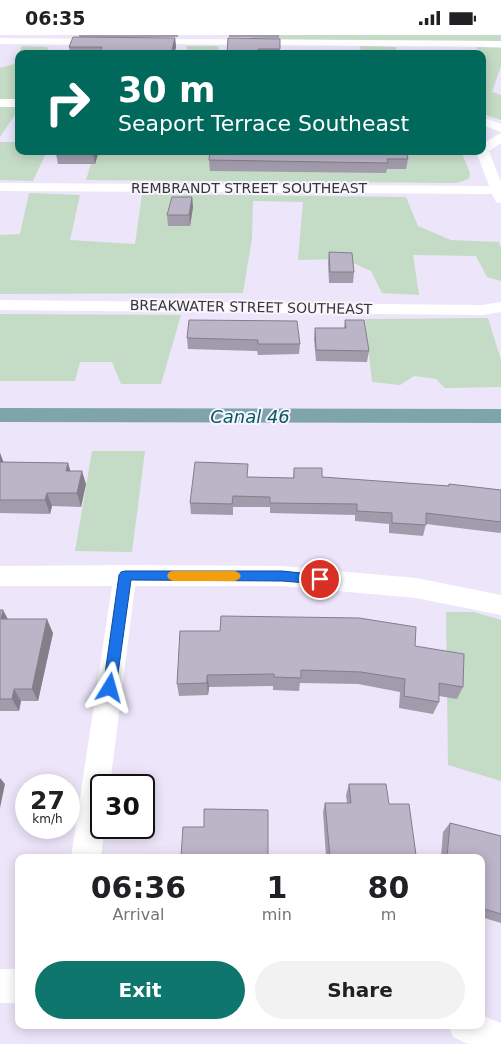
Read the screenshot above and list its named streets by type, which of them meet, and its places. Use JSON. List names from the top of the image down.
{
  "streets": {
    "street": ["REMBRANDT STREET SOUTHEAST", "BREAKWATER STREET SOUTHEAST"]
  },
  "water": ["Canal 46"],
  "page": {
    "status": "06:35",
    "turn": ["30 m", "Seaport Terrace Southeast"],
    "speed": "27 km/h",
    "limit": "30",
    "eta": [
      "06:36",
      "Arrival",
      "1",
      "min",
      "80",
      "m"
    ],
    "buttons": ["Exit", "Share"]
  }
}
